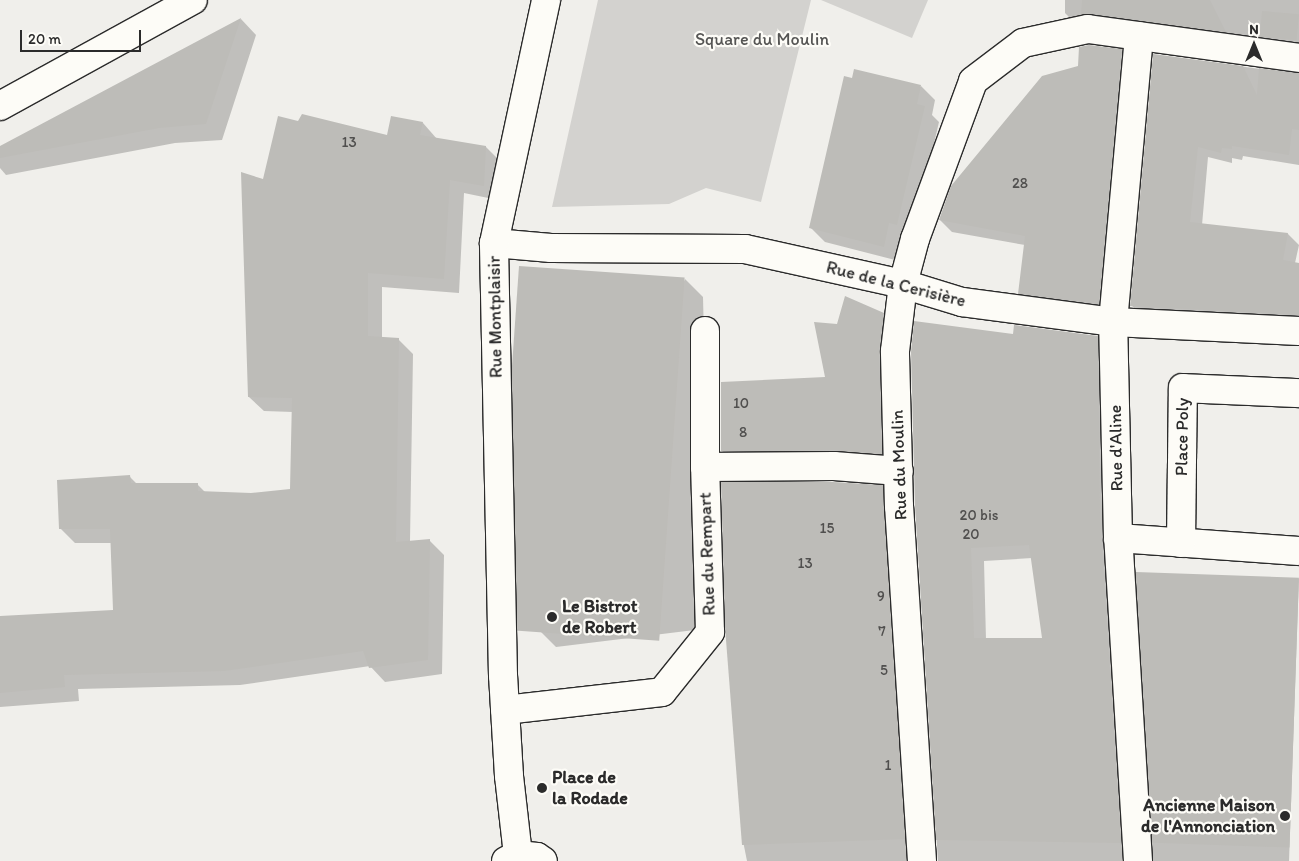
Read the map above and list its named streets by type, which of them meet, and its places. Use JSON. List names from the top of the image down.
{
  "streets": {
    "street": [
      "Rue de la Cerisière",
      "Rue Montplaisir",
      "Place Poly",
      "Rue d'Aline",
      "Rue du Moulin",
      "Rue du Rempart"
    ]
  },
  "crossings": [
    ["Rue de la Cerisière", "Rue Montplaisir"],
    ["Rue de la Cerisière", "Rue d'Aline"],
    ["Rue de la Cerisière", "Rue du Moulin"],
    ["Rue Montplaisir", "Rue du Rempart"],
    ["Rue d'Aline", "Rue du Moulin"]
  ],
  "parks": ["Square du Moulin"],
  "places": ["Le Bistrot de Robert", "Place de la Rodade", "Ancienne Maison de l'Annonciation"],
  "house_numbers": [
    "13",
    "28",
    "10",
    "8",
    "20 bis",
    "15",
    "20",
    "13",
    "9",
    "7",
    "5",
    "1"
  ],
  "scale_bar": "20 m",
  "north": "top"
}
